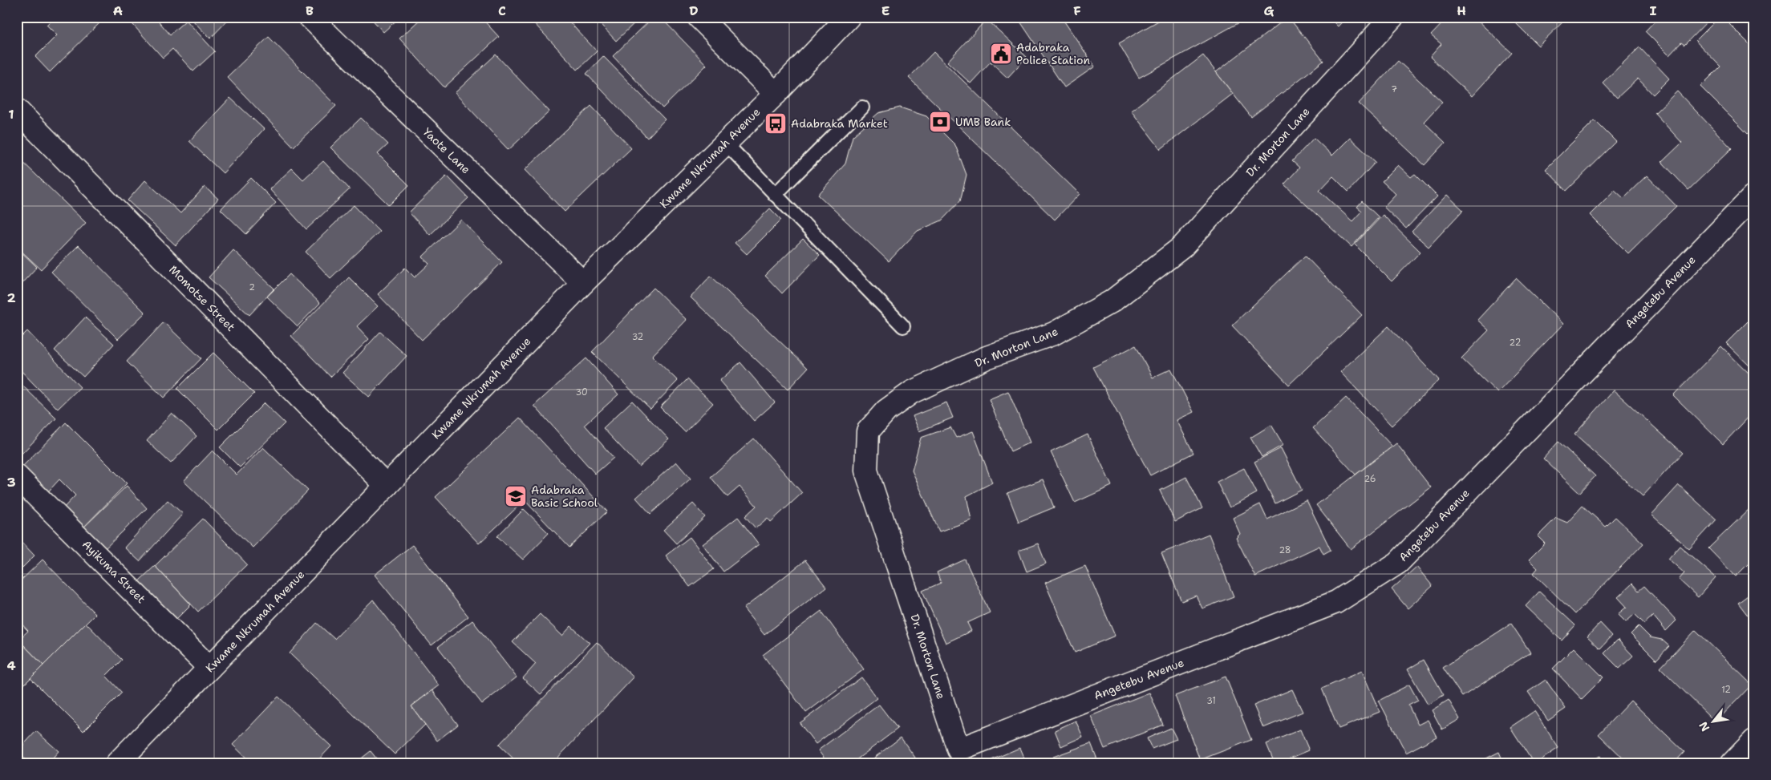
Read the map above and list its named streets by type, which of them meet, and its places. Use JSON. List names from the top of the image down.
{
  "streets": {
    "street": [
      "Dr. Morton Lane",
      "Yaote Lane",
      "Kwame Nkrumah Avenue",
      "Angetebu Avenue",
      "Momotse Street",
      "Ayikuma Street"
    ]
  },
  "crossings": [
    ["Dr. Morton Lane", "Angetebu Avenue"],
    ["Yaote Lane", "Kwame Nkrumah Avenue"],
    ["Kwame Nkrumah Avenue", "Momotse Street"],
    ["Kwame Nkrumah Avenue", "Ayikuma Street"]
  ],
  "places": {
    "public building": ["Adabraka Police Station"],
    "bank": ["UMB Bank"],
    "bus stop": ["Adabraka Market"],
    "school or university": ["Adabraka Basic School"]
  },
  "house_numbers": [
    "7",
    "2",
    "32",
    "22",
    "30",
    "26",
    "28",
    "12",
    "31"
  ],
  "north": "bottom left",
  "grid": {
    "columns": [
      "A",
      "B",
      "C",
      "D",
      "E",
      "F",
      "G",
      "H",
      "I"
    ],
    "rows": [
      "1",
      "2",
      "3",
      "4"
    ]
  }
}
